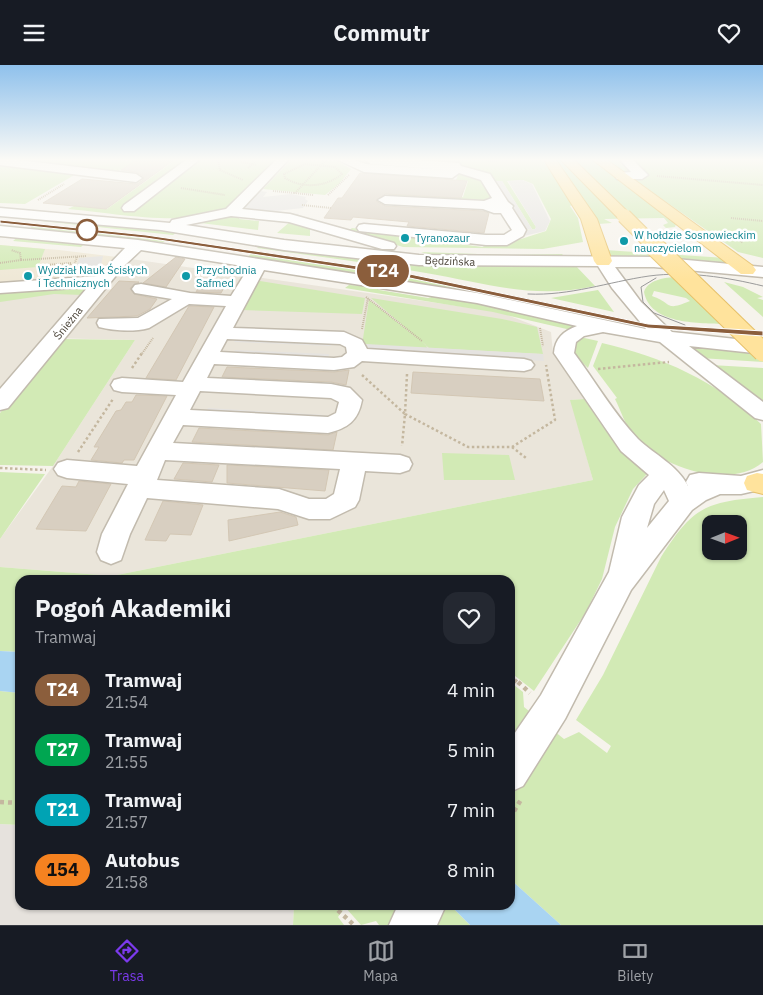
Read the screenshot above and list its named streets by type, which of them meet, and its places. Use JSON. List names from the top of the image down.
{
  "streets": {
    "street": ["Będzińska", "Śnieżna"]
  },
  "places": [
    "Tyranozaur",
    "W hołdzie Sosnowieckim nauczycielom",
    "Wydział Nauk Ścisłych i Technicznych",
    "Przychodnia Safmed"
  ],
  "lines": ["tram line T24"],
  "north": "right",
  "page": {
    "header": "Commutr",
    "on_map": "T24",
    "heading": ["Pogoń Akademiki", "Tramwaj"],
    "list": [
      {
        "mark": "T24",
        "name": "Tramwaj",
        "note": "21:54",
        "value": "4 min"
      },
      {
        "mark": "T27",
        "name": "Tramwaj",
        "note": "21:55",
        "value": "5 min"
      },
      {
        "mark": "T21",
        "name": "Tramwaj",
        "note": "21:57",
        "value": "7 min"
      },
      {
        "mark": "154",
        "name": "Autobus",
        "note": "21:58",
        "value": "8 min"
      }
    ],
    "tabs": ["Trasa", "Mapa", "Bilety"]
  }
}
